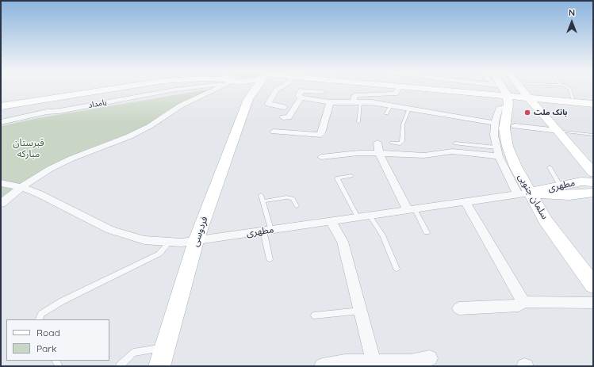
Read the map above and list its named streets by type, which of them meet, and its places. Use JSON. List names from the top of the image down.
{
  "streets": {
    "main road": ["مطهری", "سلمان جنوبی", "فردوسی"],
    "street": ["بامداد"]
  },
  "crossings": [
    ["مطهری", "سلمان جنوبی"],
    ["مطهری", "فردوسی"]
  ],
  "parks": ["قبرستان مبارکه"],
  "places": ["بانک ملت"],
  "legend": ["Road", "Park"],
  "north": "top"
}
